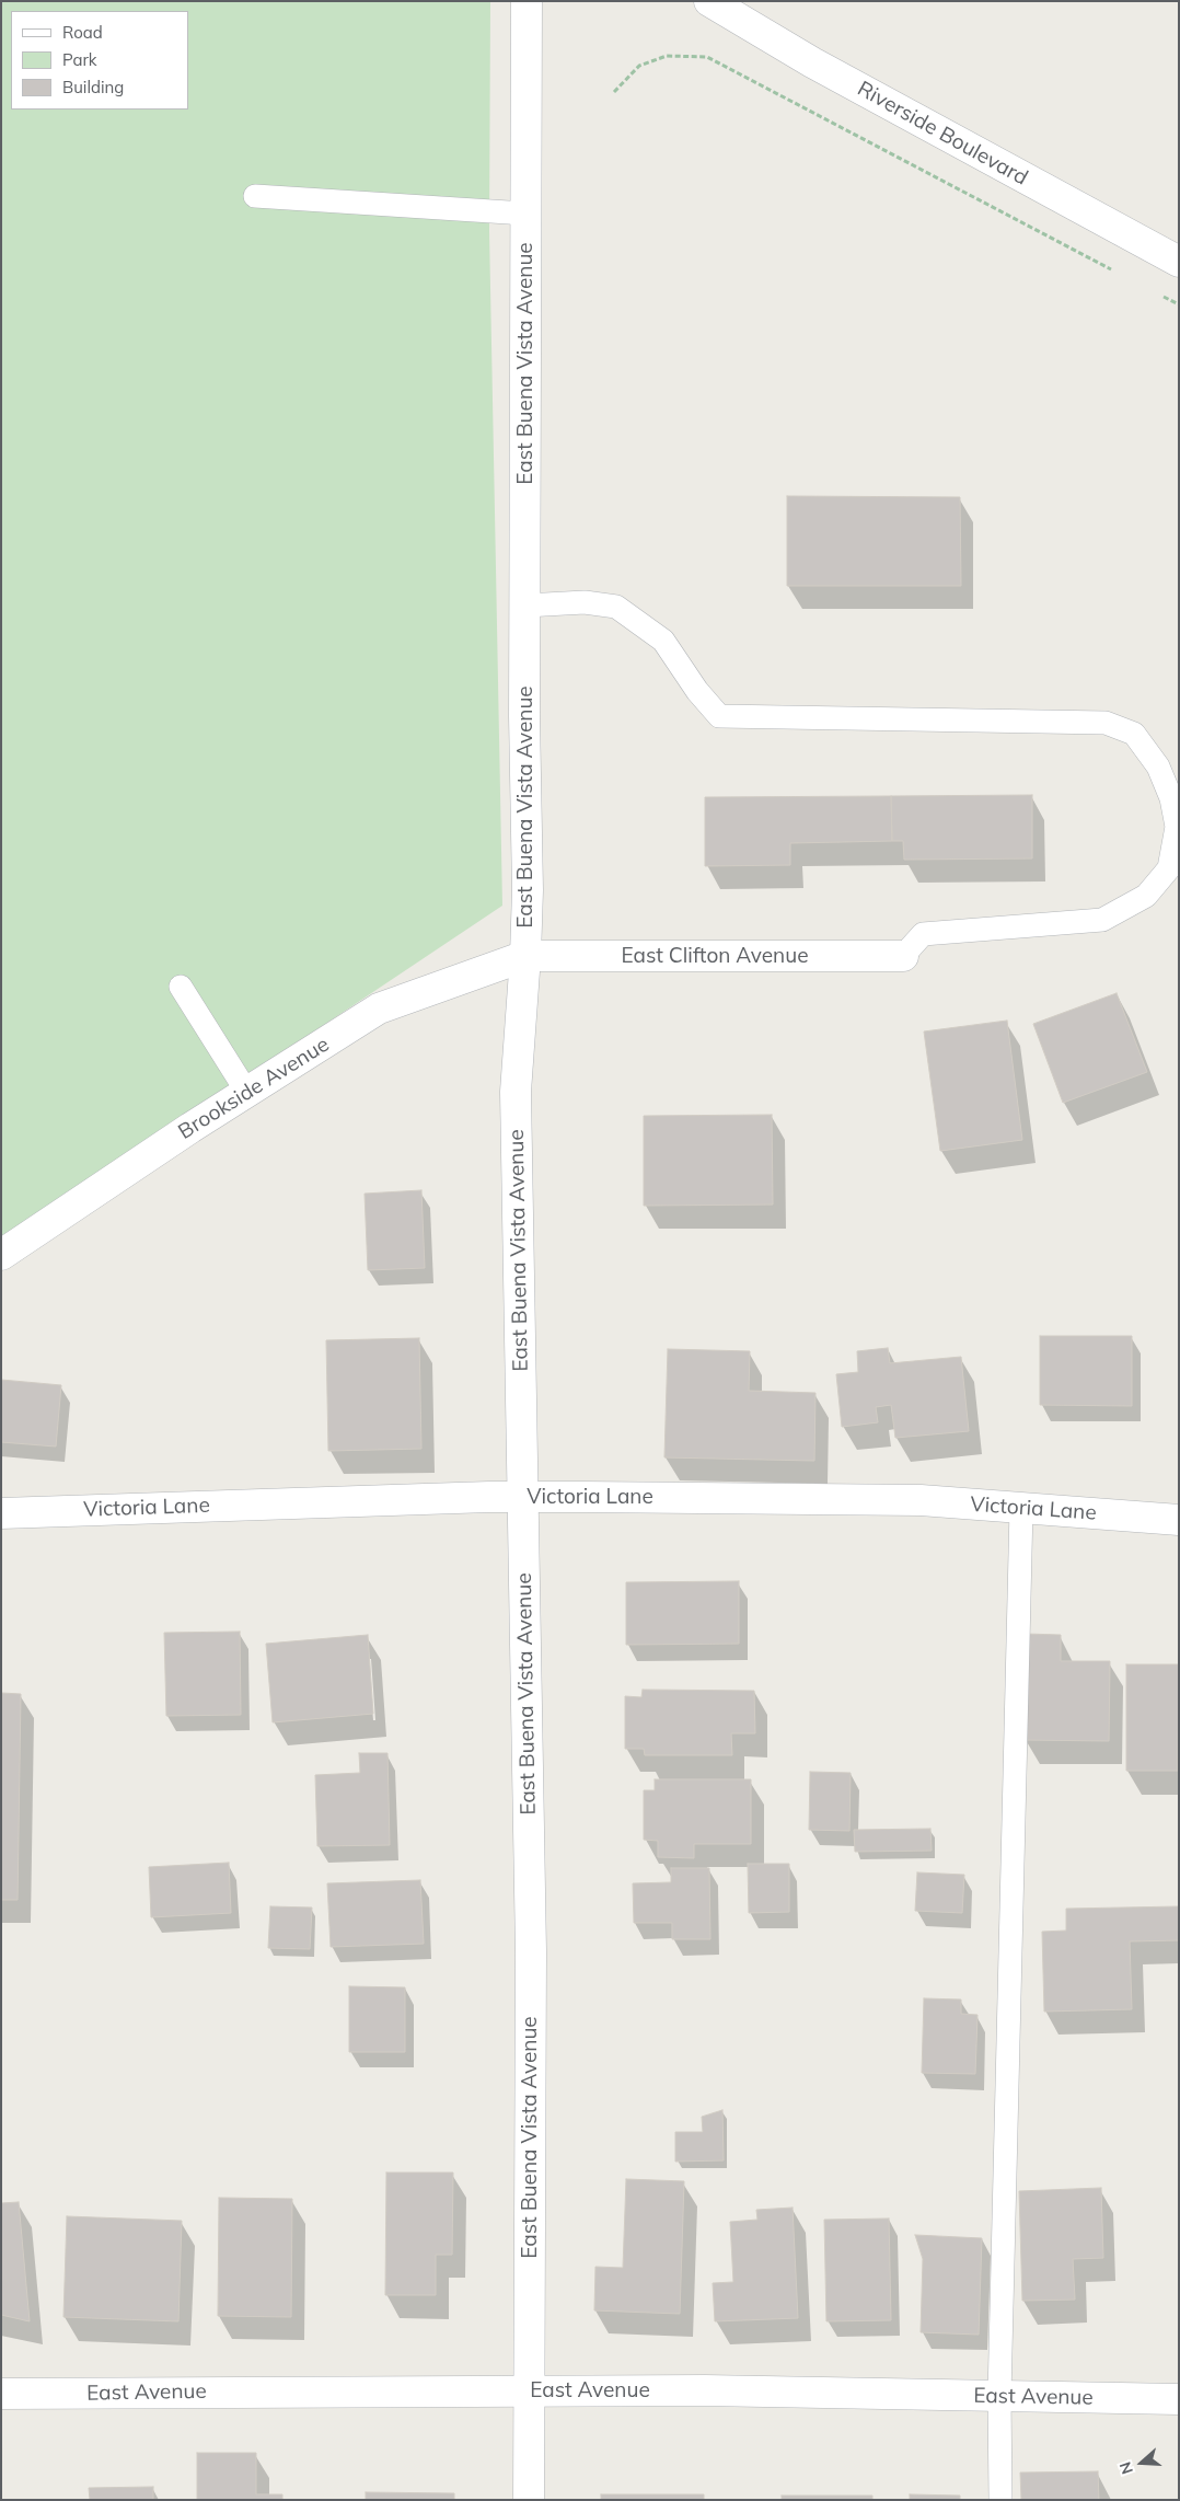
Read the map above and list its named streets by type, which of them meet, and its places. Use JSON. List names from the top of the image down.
{
  "streets": {
    "street": [
      "Riverside Boulevard",
      "East Buena Vista Avenue",
      "East Clifton Avenue",
      "Brookside Avenue",
      "Victoria Lane",
      "East Avenue"
    ]
  },
  "crossings": [
    ["East Buena Vista Avenue", "East Clifton Avenue"],
    ["East Buena Vista Avenue", "Brookside Avenue"],
    ["East Buena Vista Avenue", "Victoria Lane"],
    ["East Buena Vista Avenue", "East Avenue"],
    ["East Clifton Avenue", "Brookside Avenue"]
  ],
  "legend": ["Road", "Park", "Building"],
  "north": "left"
}
